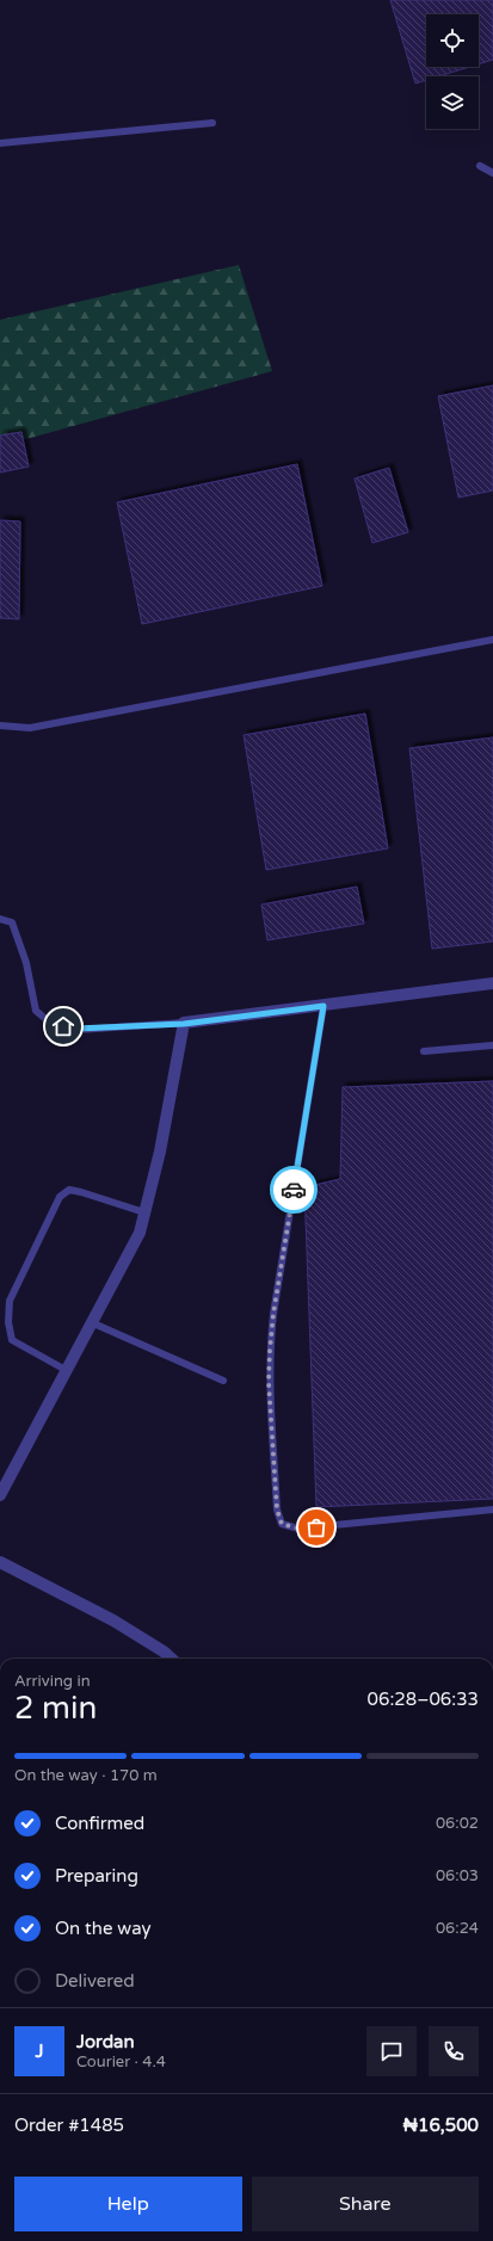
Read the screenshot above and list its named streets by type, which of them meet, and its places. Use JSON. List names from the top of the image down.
{
  "page": {
    "heading": ["2 min", "Arriving in", "06:28–06:33"],
    "panel": [
      "Jordan",
      "Courier · 4.4",
      "Order #1485",
      "₦16,500"
    ],
    "bar": "On the way · 170 m",
    "list": [
      ["Confirmed", "06:02"],
      ["Preparing", "06:03"],
      ["On the way", "06:24"],
      "Delivered"
    ],
    "round": "J",
    "buttons": ["Help", "Share"]
  }
}
